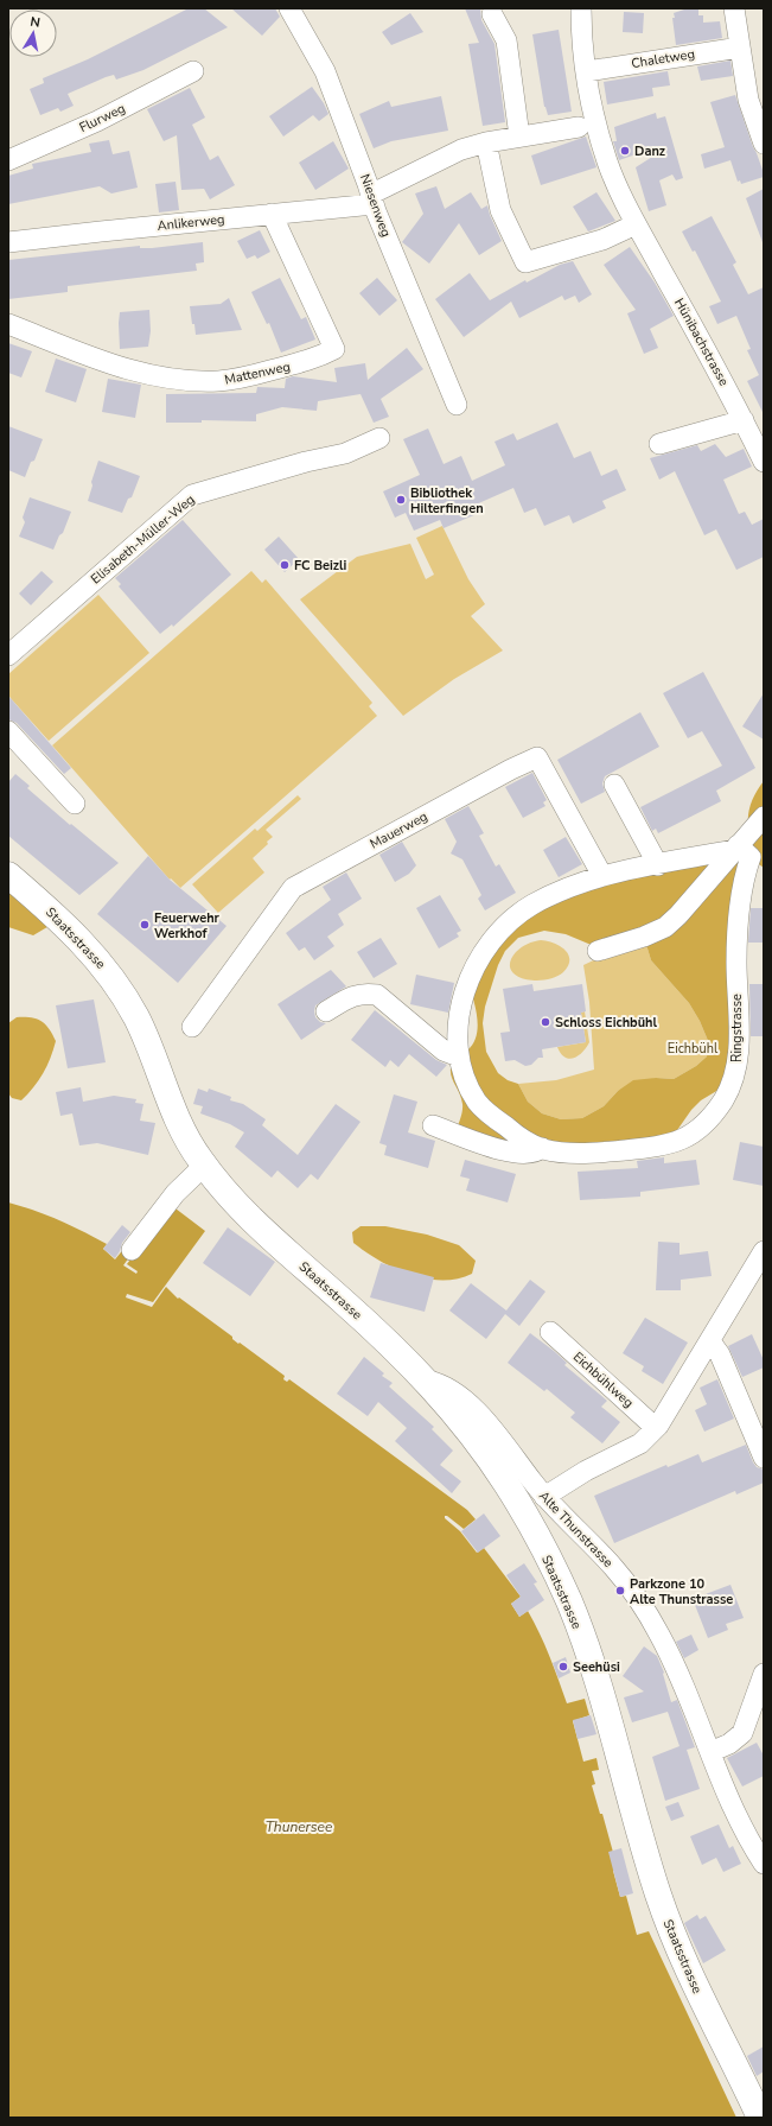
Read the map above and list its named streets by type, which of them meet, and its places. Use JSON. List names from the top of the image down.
{
  "streets": {
    "main road": ["Staatsstrasse"],
    "street": [
      "Chaletweg",
      "Flurweg",
      "Niesenweg",
      "Anlikerweg",
      "Hünibachstrasse",
      "Mattenweg",
      "Elisabeth-Müller-Weg",
      "Mauerweg",
      "Ringstrasse",
      "Eichbühlweg",
      "Alte Thunstrasse"
    ]
  },
  "crossings": [
    ["Chaletweg", "Hünibachstrasse"],
    ["Niesenweg", "Anlikerweg"],
    ["Anlikerweg", "Mattenweg"],
    ["Mauerweg", "Ringstrasse"],
    ["Staatsstrasse", "Alte Thunstrasse"]
  ],
  "water": ["Thunersee"],
  "parks": ["Eichbühl"],
  "places": [
    "Danz",
    "Bibliothek Hilterfingen",
    "FC Beizli",
    "Feuerwehr Werkhof",
    "Schloss Eichbühl",
    "Parkzone 10 Alte Thunstrasse",
    "Seehüsi"
  ],
  "north": "top"
}
